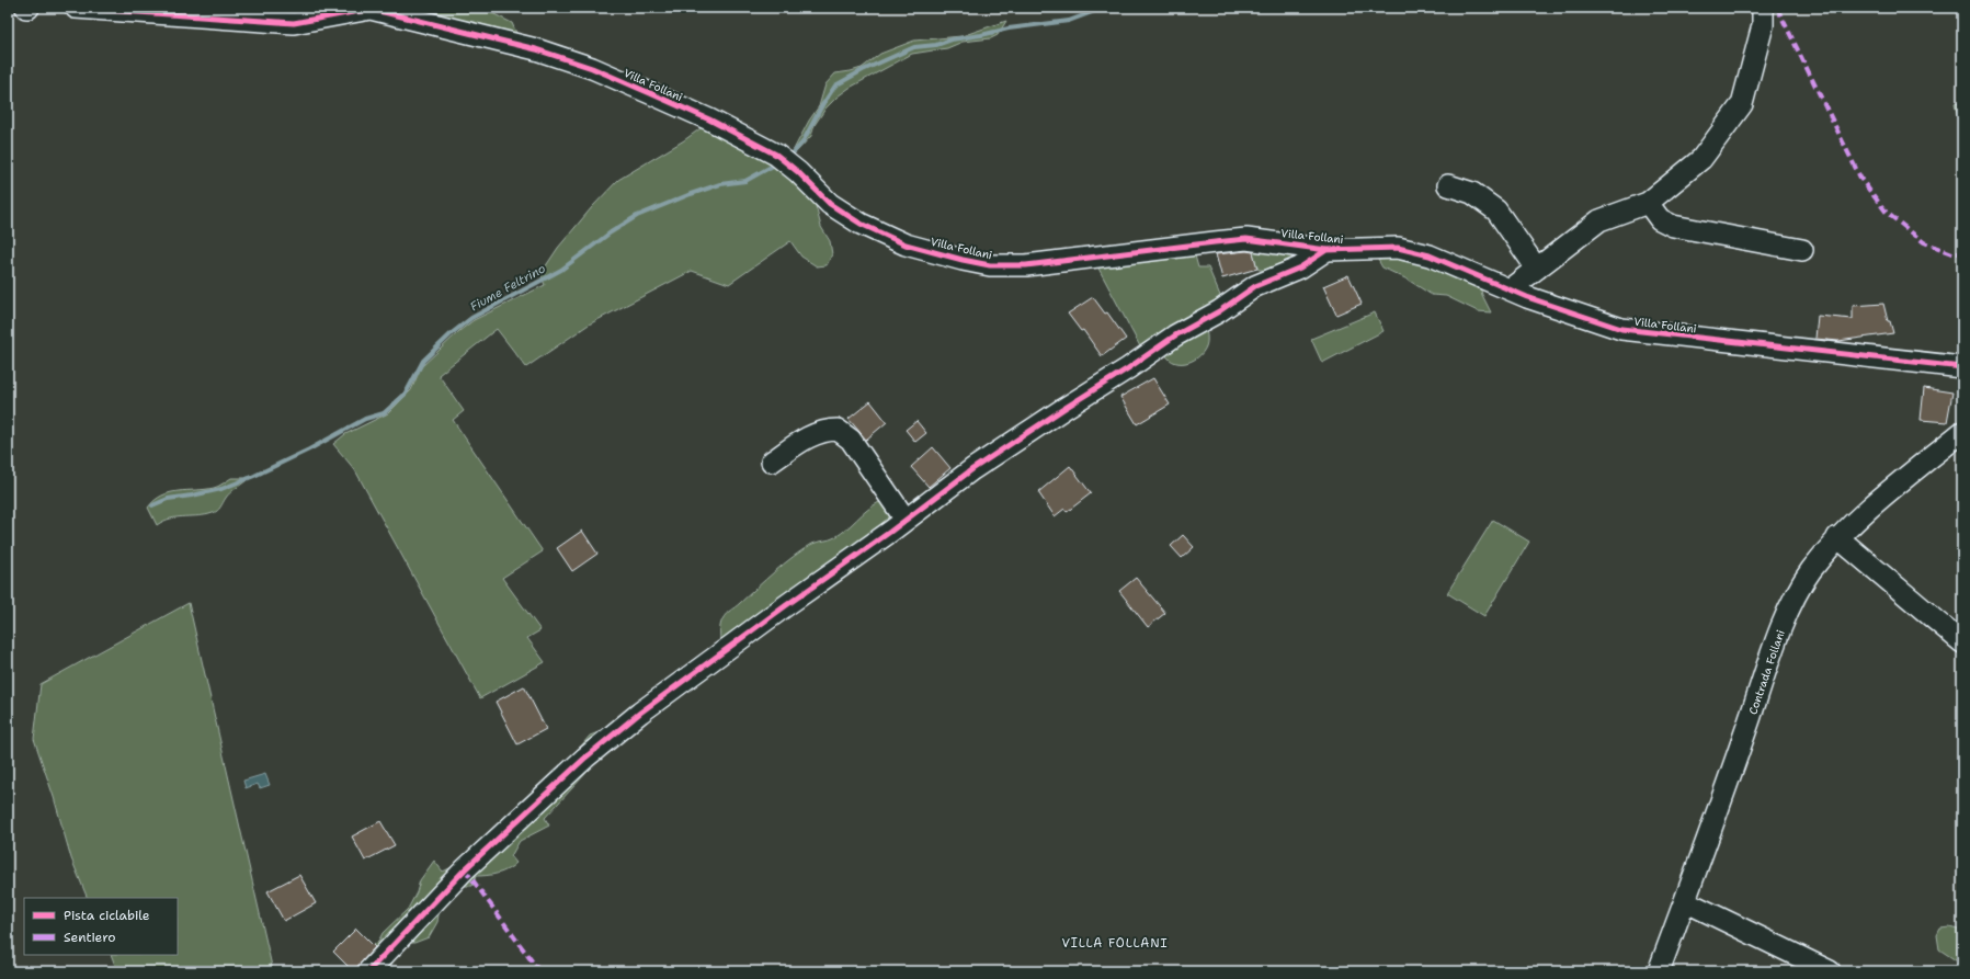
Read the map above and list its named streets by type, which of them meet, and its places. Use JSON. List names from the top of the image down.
{
  "streets": {
    "street": ["Villa Follani", "Contrada Follani"]
  },
  "districts": ["VILLA FOLLANI"],
  "water": ["Fiume Feltrino"],
  "legend": ["Pista ciclabile", "Sentiero"]
}
